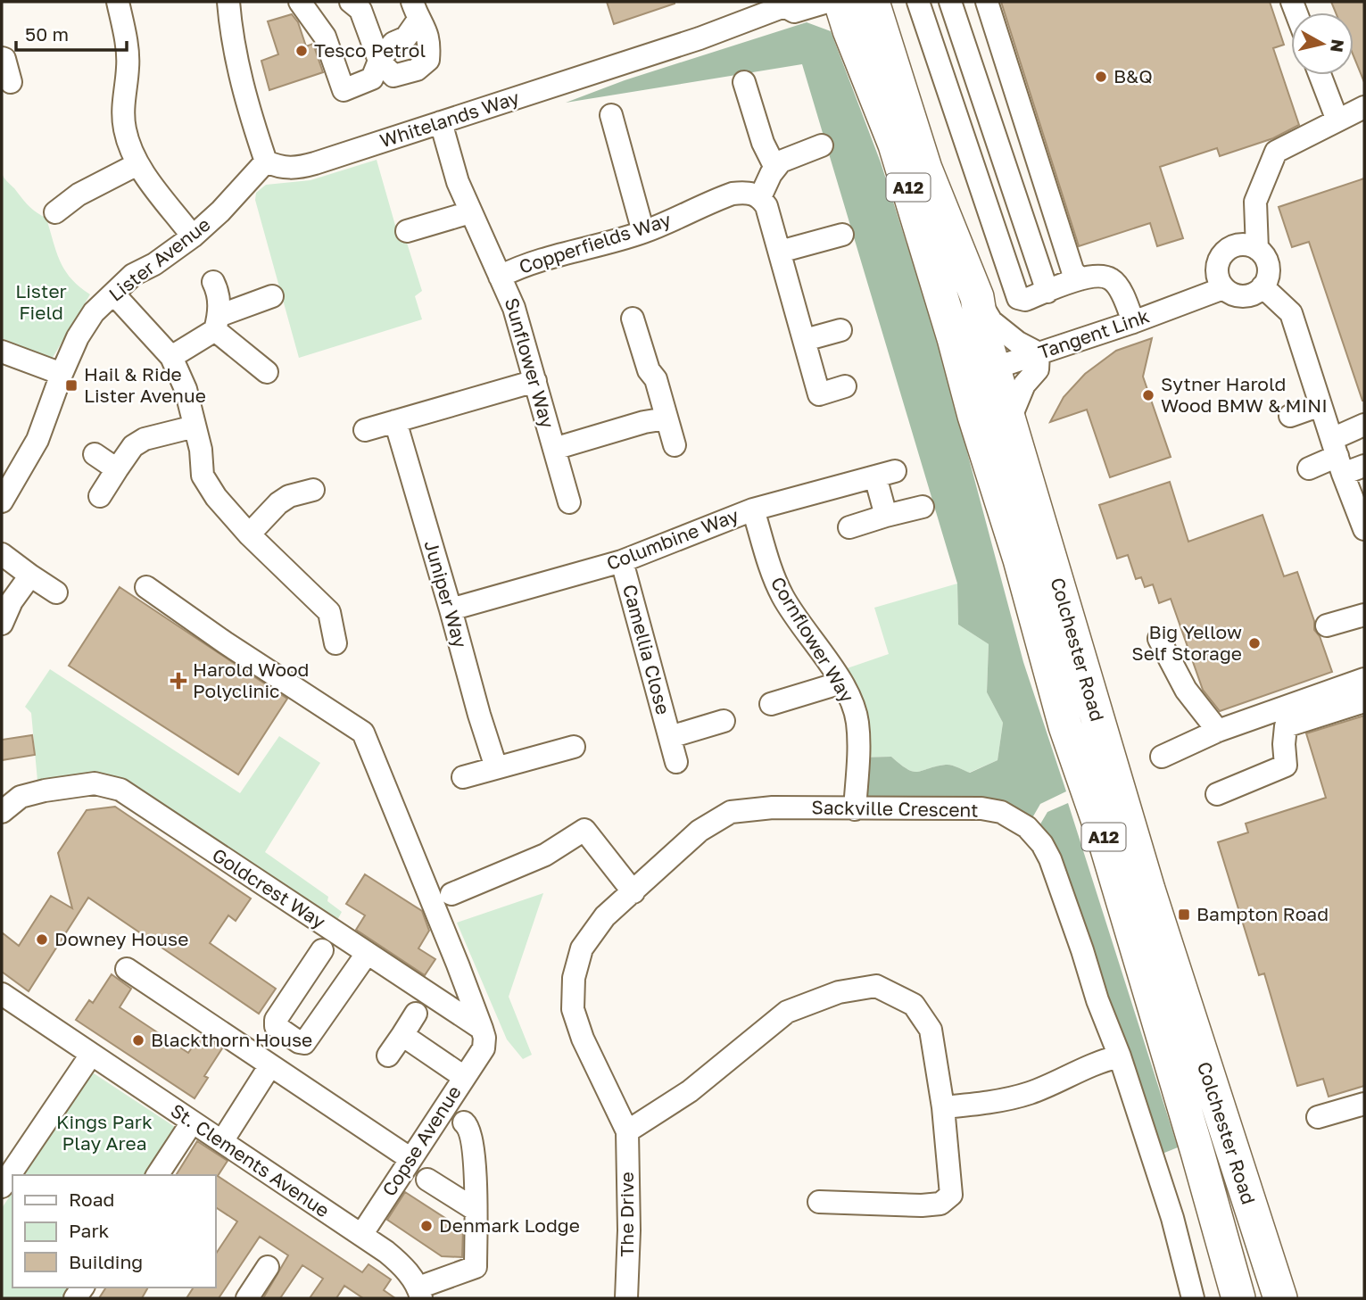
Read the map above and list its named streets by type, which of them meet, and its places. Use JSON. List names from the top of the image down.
{
  "streets": {
    "highway": ["A12", "Colchester Road"],
    "street": [
      "Whitelands Way",
      "Copperfields Way",
      "Lister Avenue",
      "Tangent Link",
      "Sunflower Way",
      "Columbine Way",
      "Juniper Way",
      "Cornflower Way",
      "Camellia Close",
      "Sackville Crescent",
      "Goldcrest Way",
      "Copse Avenue",
      "St. Clements Avenue",
      "The Drive"
    ]
  },
  "crossings": [
    ["Whitelands Way", "Lister Avenue"],
    ["Whitelands Way", "Sunflower Way"],
    ["Copperfields Way", "Sunflower Way"],
    ["Tangent Link", "Colchester Road"],
    ["Columbine Way", "Juniper Way"],
    ["Columbine Way", "Cornflower Way"],
    ["Columbine Way", "Camellia Close"],
    ["Cornflower Way", "Sackville Crescent"],
    ["Sackville Crescent", "The Drive"],
    ["Goldcrest Way", "Copse Avenue"],
    ["Copse Avenue", "St. Clements Avenue"]
  ],
  "parks": ["Lister Field", "Kings Park Play Area"],
  "places": {
    "other": [
      "Tesco Petrol",
      "B&Q",
      "Sytner Harold Wood BMW & MINI",
      "Big Yellow Self Storage",
      "Downey House",
      "Blackthorn House",
      "Denmark Lodge"
    ],
    "transit": ["Hail & Ride Lister Avenue", "Bampton Road"],
    "health": ["Harold Wood Polyclinic"]
  },
  "legend": ["Road", "Park", "Building"],
  "scale_bar": "50 m",
  "north": "right"
}
